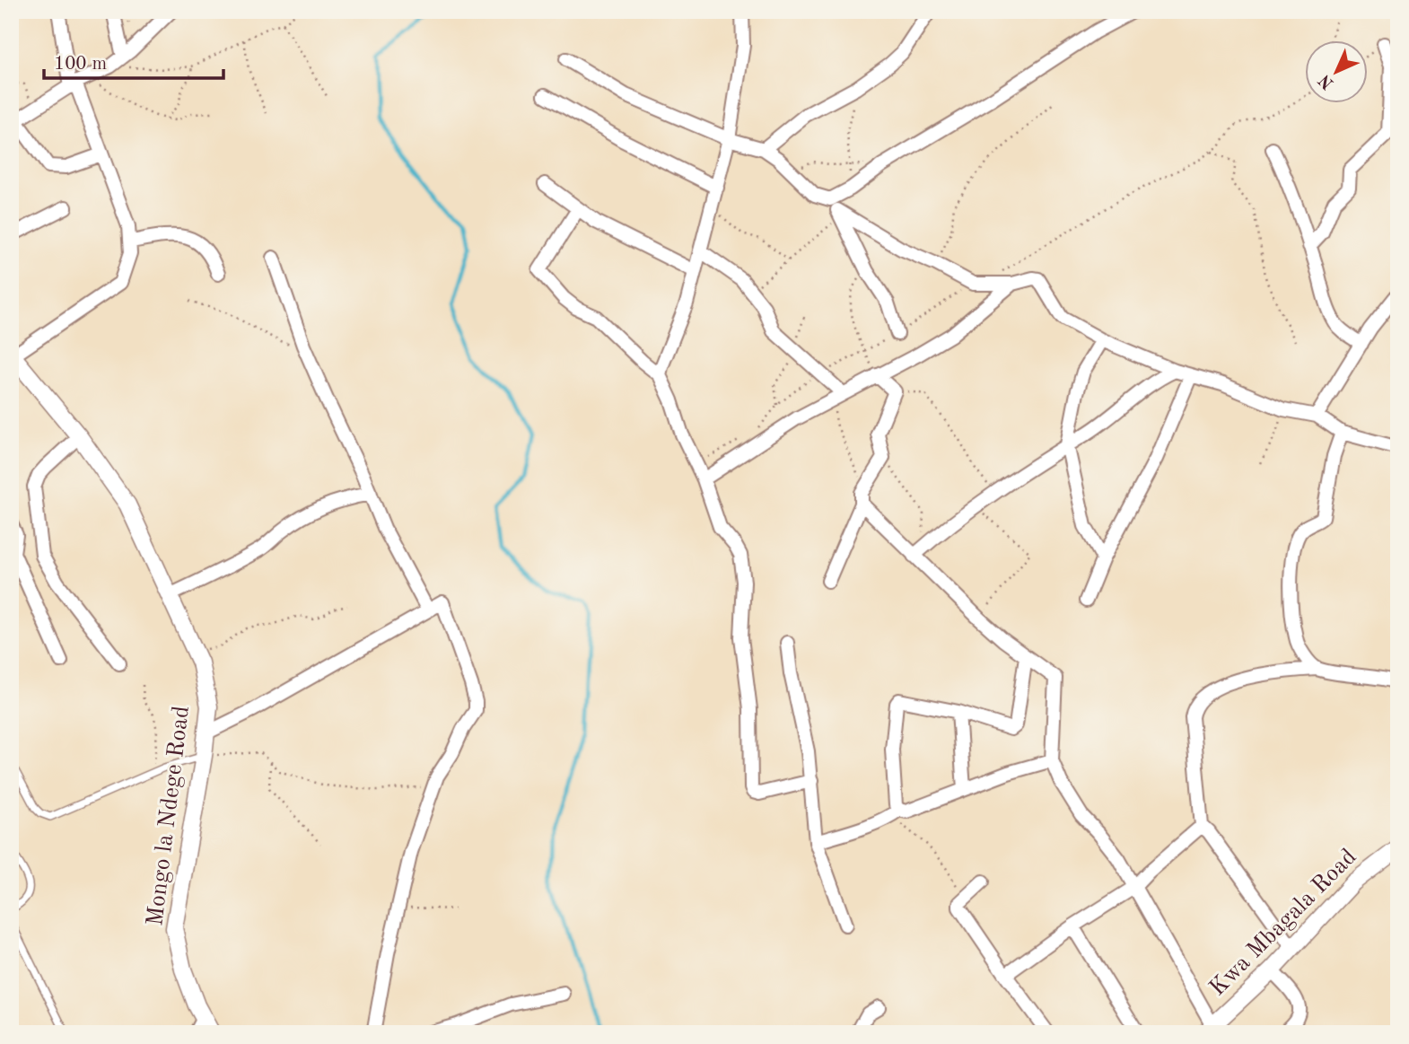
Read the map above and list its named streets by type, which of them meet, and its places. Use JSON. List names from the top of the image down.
{
  "streets": {
    "street": ["Mongo la Ndege Road", "Kwa Mbagala Road"]
  },
  "scale_bar": "100 m",
  "north": "bottom left"
}
